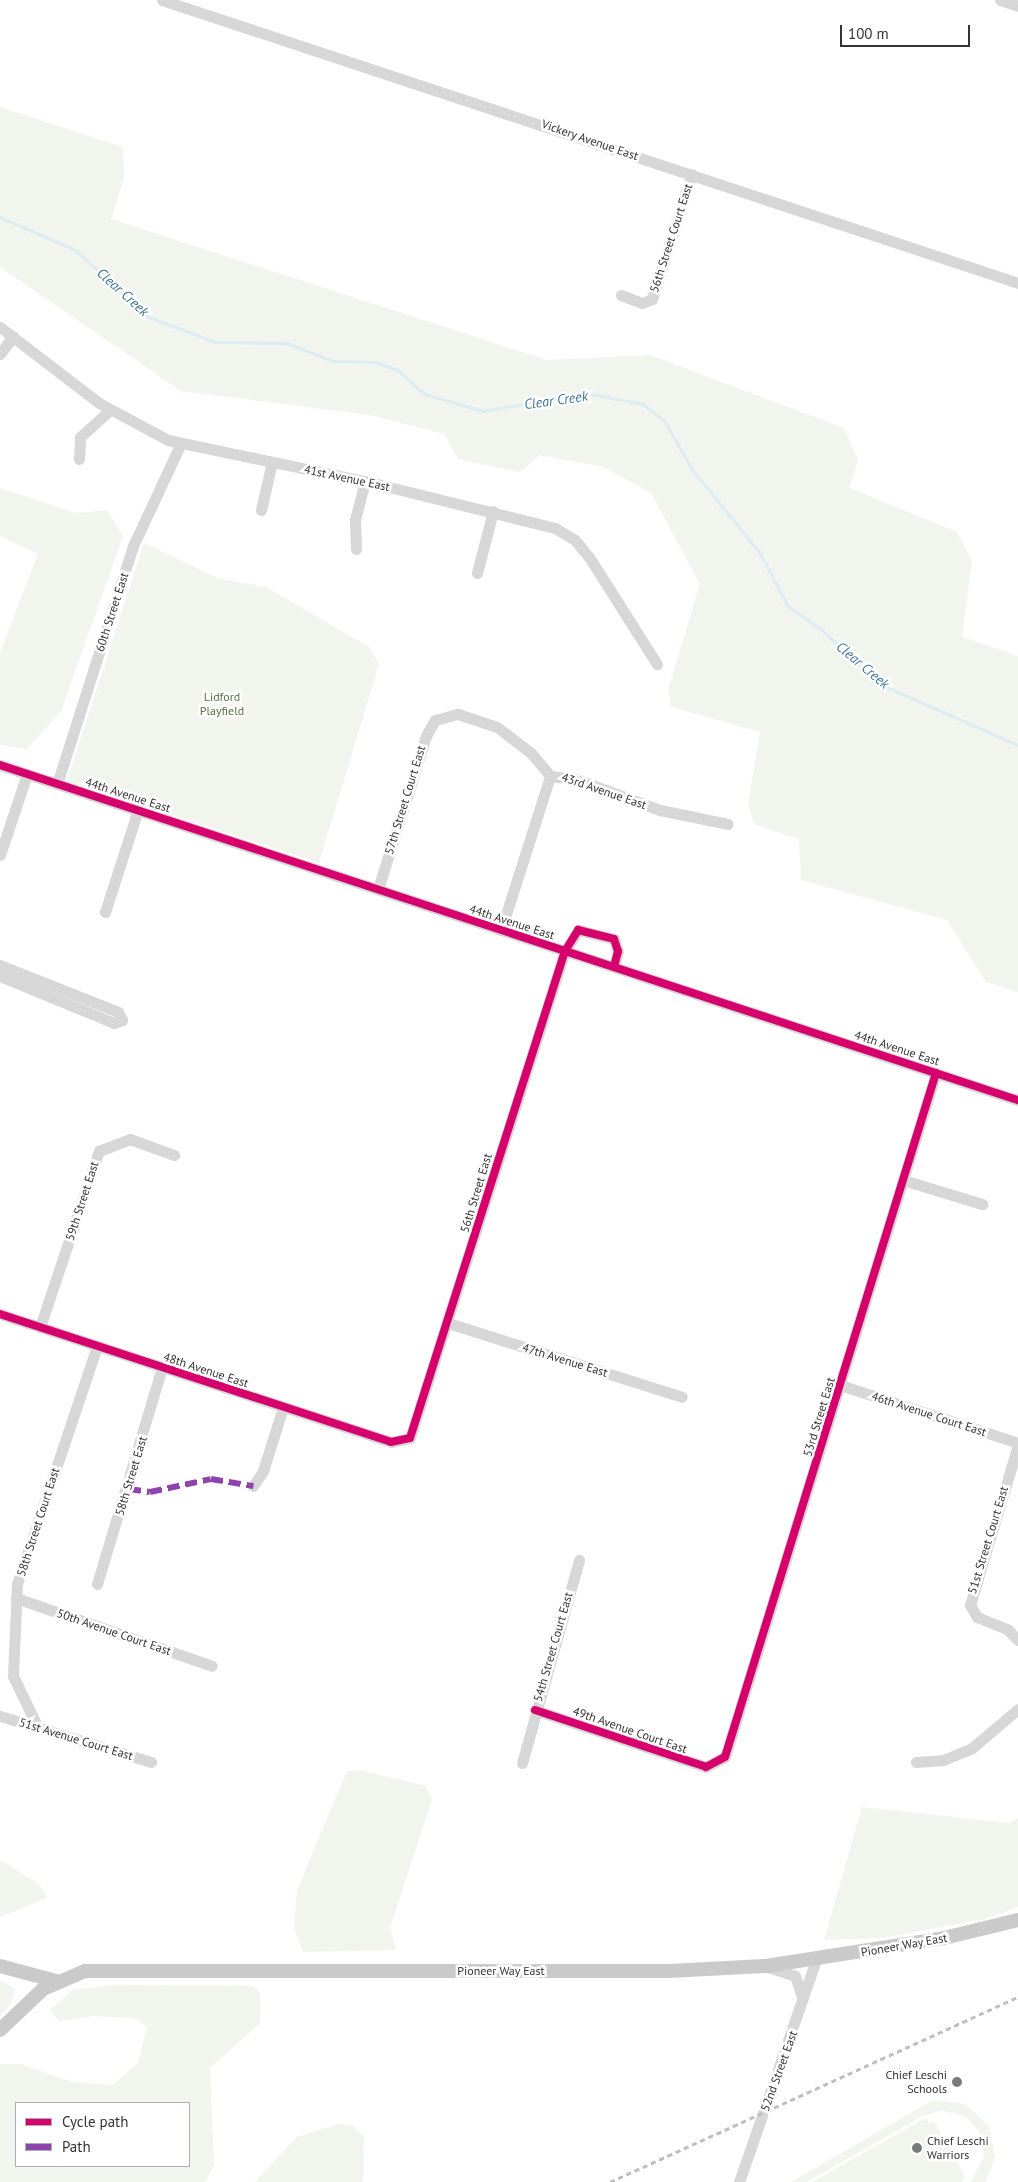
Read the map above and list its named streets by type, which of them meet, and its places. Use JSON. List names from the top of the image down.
{
  "streets": {
    "main road": ["Pioneer Way East"],
    "street": [
      "Vickery Avenue East",
      "56th Street Court East",
      "41st Avenue East",
      "60th Street East",
      "43rd Avenue East",
      "44th Avenue East",
      "57th Street Court East",
      "56th Street East",
      "59th Street East",
      "47th Avenue East",
      "48th Avenue East",
      "46th Avenue Court East",
      "53rd Street East",
      "58th Street East",
      "58th Street Court East",
      "51st Street Court East",
      "50th Avenue Court East",
      "54th Street Court East",
      "49th Avenue Court East",
      "51st Avenue Court East",
      "52nd Street East"
    ]
  },
  "crossings": [
    ["Vickery Avenue East", "56th Street Court East"],
    ["41st Avenue East", "60th Street East"],
    ["60th Street East", "44th Avenue East"],
    ["43rd Avenue East", "57th Street Court East"],
    ["44th Avenue East", "57th Street Court East"],
    ["44th Avenue East", "56th Street East"],
    ["44th Avenue East", "53rd Street East"],
    ["56th Street East", "47th Avenue East"],
    ["56th Street East", "48th Avenue East"],
    ["59th Street East", "48th Avenue East"],
    ["48th Avenue East", "58th Street East"],
    ["48th Avenue East", "58th Street Court East"],
    ["46th Avenue Court East", "53rd Street East"],
    ["46th Avenue Court East", "51st Street Court East"],
    ["53rd Street East", "49th Avenue Court East"],
    ["58th Street Court East", "50th Avenue Court East"],
    ["58th Street Court East", "51st Avenue Court East"],
    ["54th Street Court East", "49th Avenue Court East"],
    ["Pioneer Way East", "52nd Street East"]
  ],
  "water": ["Clear Creek"],
  "parks": ["Lidford Playfield"],
  "places": ["Chief Leschi Schools", "Chief Leschi Warriors"],
  "legend": ["Cycle path", "Path"],
  "scale_bar": "100 m"
}
